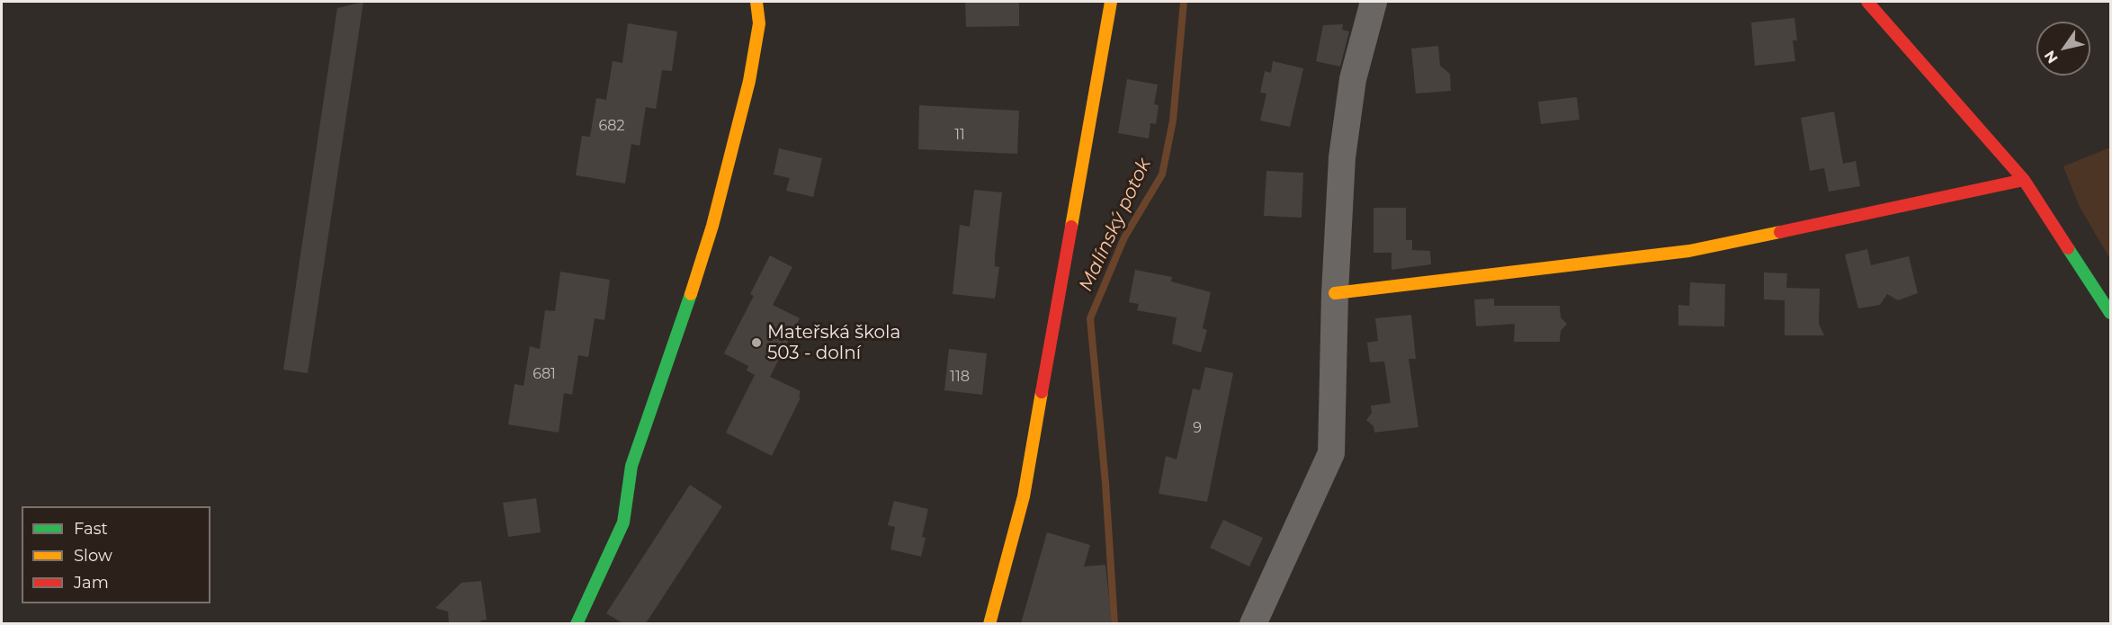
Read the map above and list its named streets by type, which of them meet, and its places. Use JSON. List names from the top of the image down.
{
  "water": ["Malínský potok"],
  "places": ["Mateřská škola 503 - dolní"],
  "house_numbers": [
    "682",
    "11",
    "681",
    "118",
    "9"
  ],
  "legend": ["Fast", "Slow", "Jam"],
  "north": "bottom left"
}
